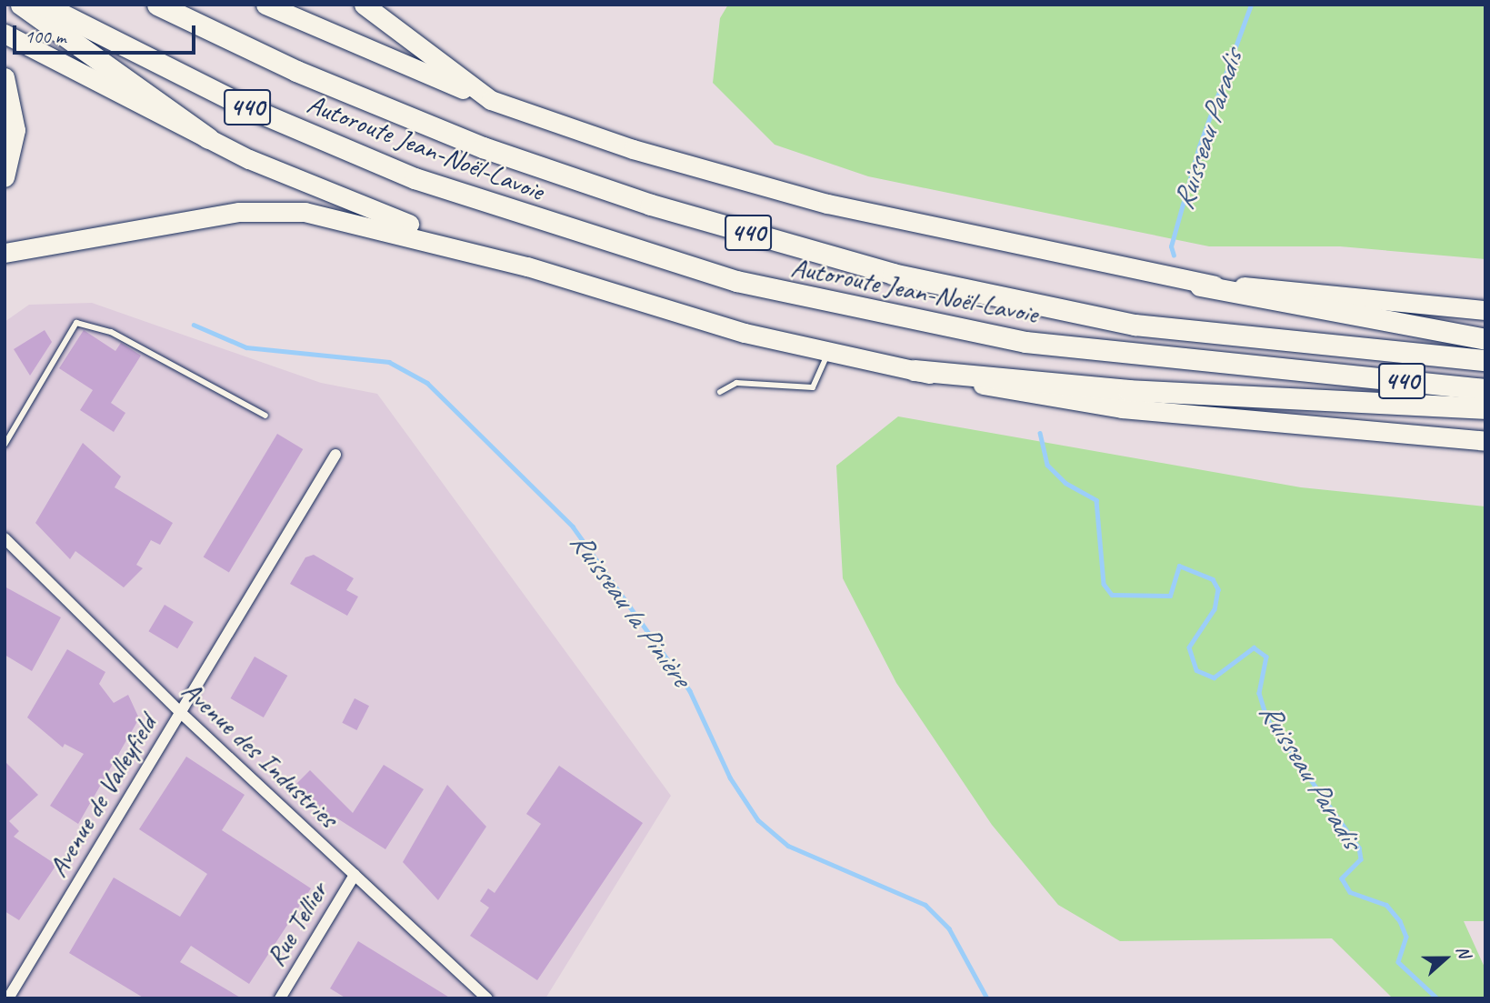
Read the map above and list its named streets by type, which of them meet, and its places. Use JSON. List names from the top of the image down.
{
  "streets": {
    "highway": ["440", "Autoroute Jean-Noël-Lavoie"],
    "street": ["Avenue des Industries", "Avenue de Valleyfield", "Rue Tellier"]
  },
  "crossings": [
    ["Avenue des Industries", "Avenue de Valleyfield"],
    ["Avenue des Industries", "Rue Tellier"]
  ],
  "water": ["Ruisseau Paradis", "Ruisseau la Pinière"],
  "scale_bar": "100 m",
  "north": "right"
}
